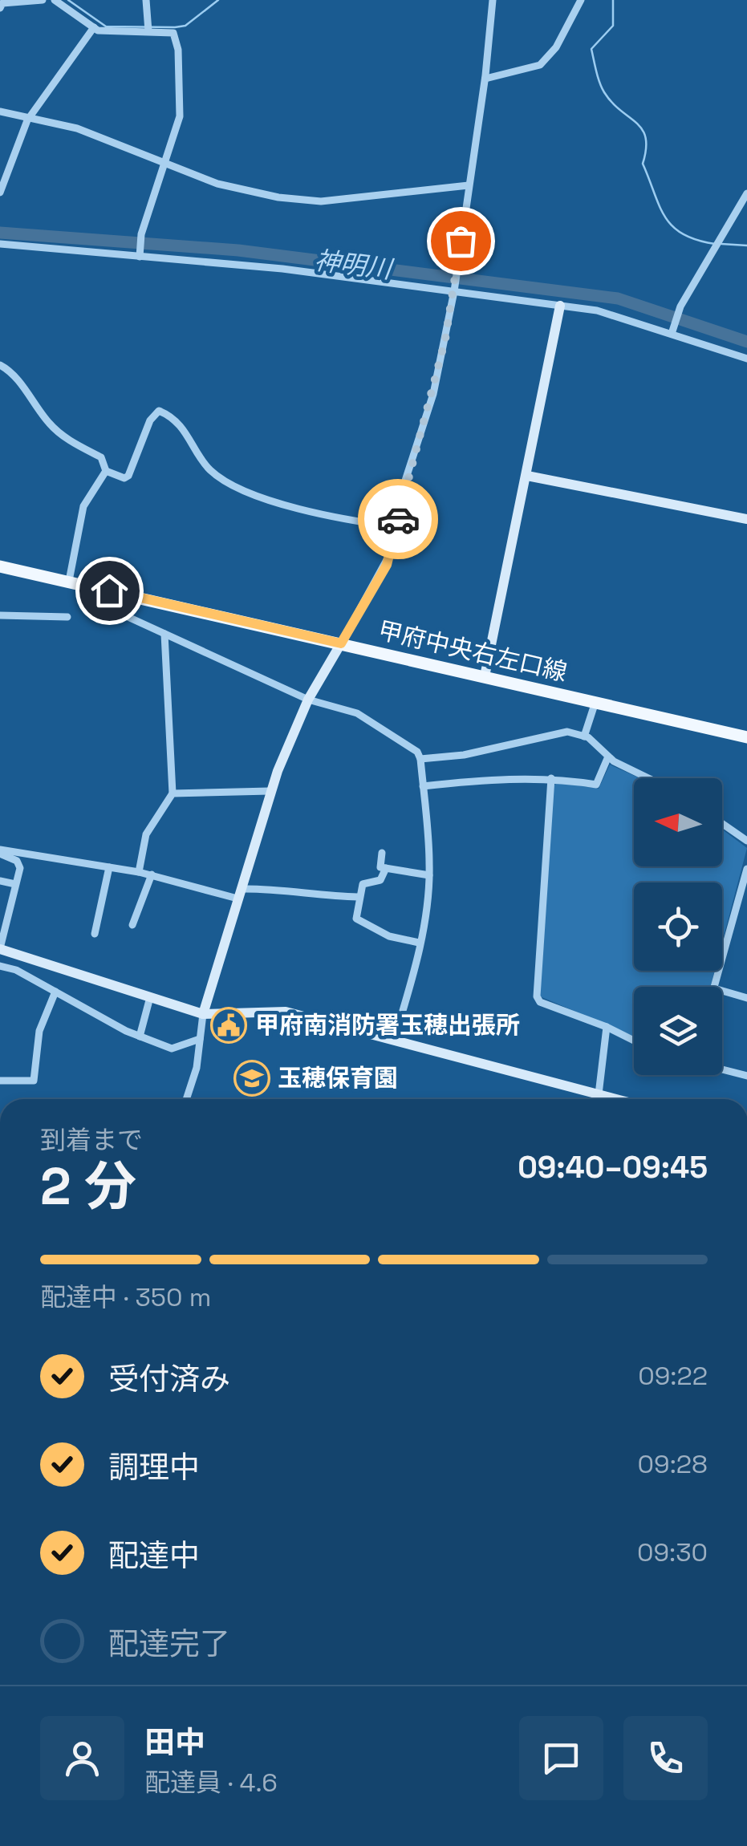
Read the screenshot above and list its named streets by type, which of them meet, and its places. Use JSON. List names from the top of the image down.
{
  "streets": {
    "main road": ["甲府中央右左口線"]
  },
  "water": ["神明川"],
  "places": {
    "public building": ["甲府南消防署玉穂出張所"],
    "school or university": ["玉穂保育園"]
  },
  "north": "left",
  "page": {
    "heading": ["2 分", "到着まで", "09:40–09:45"],
    "panel": ["田中", "配達員 · 4.6"],
    "bar": "配達中 · 350 m",
    "list": [
      ["受付済み", "09:22"],
      ["調理中", "09:28"],
      ["配達中", "09:30"],
      "配達完了"
    ]
  }
}
